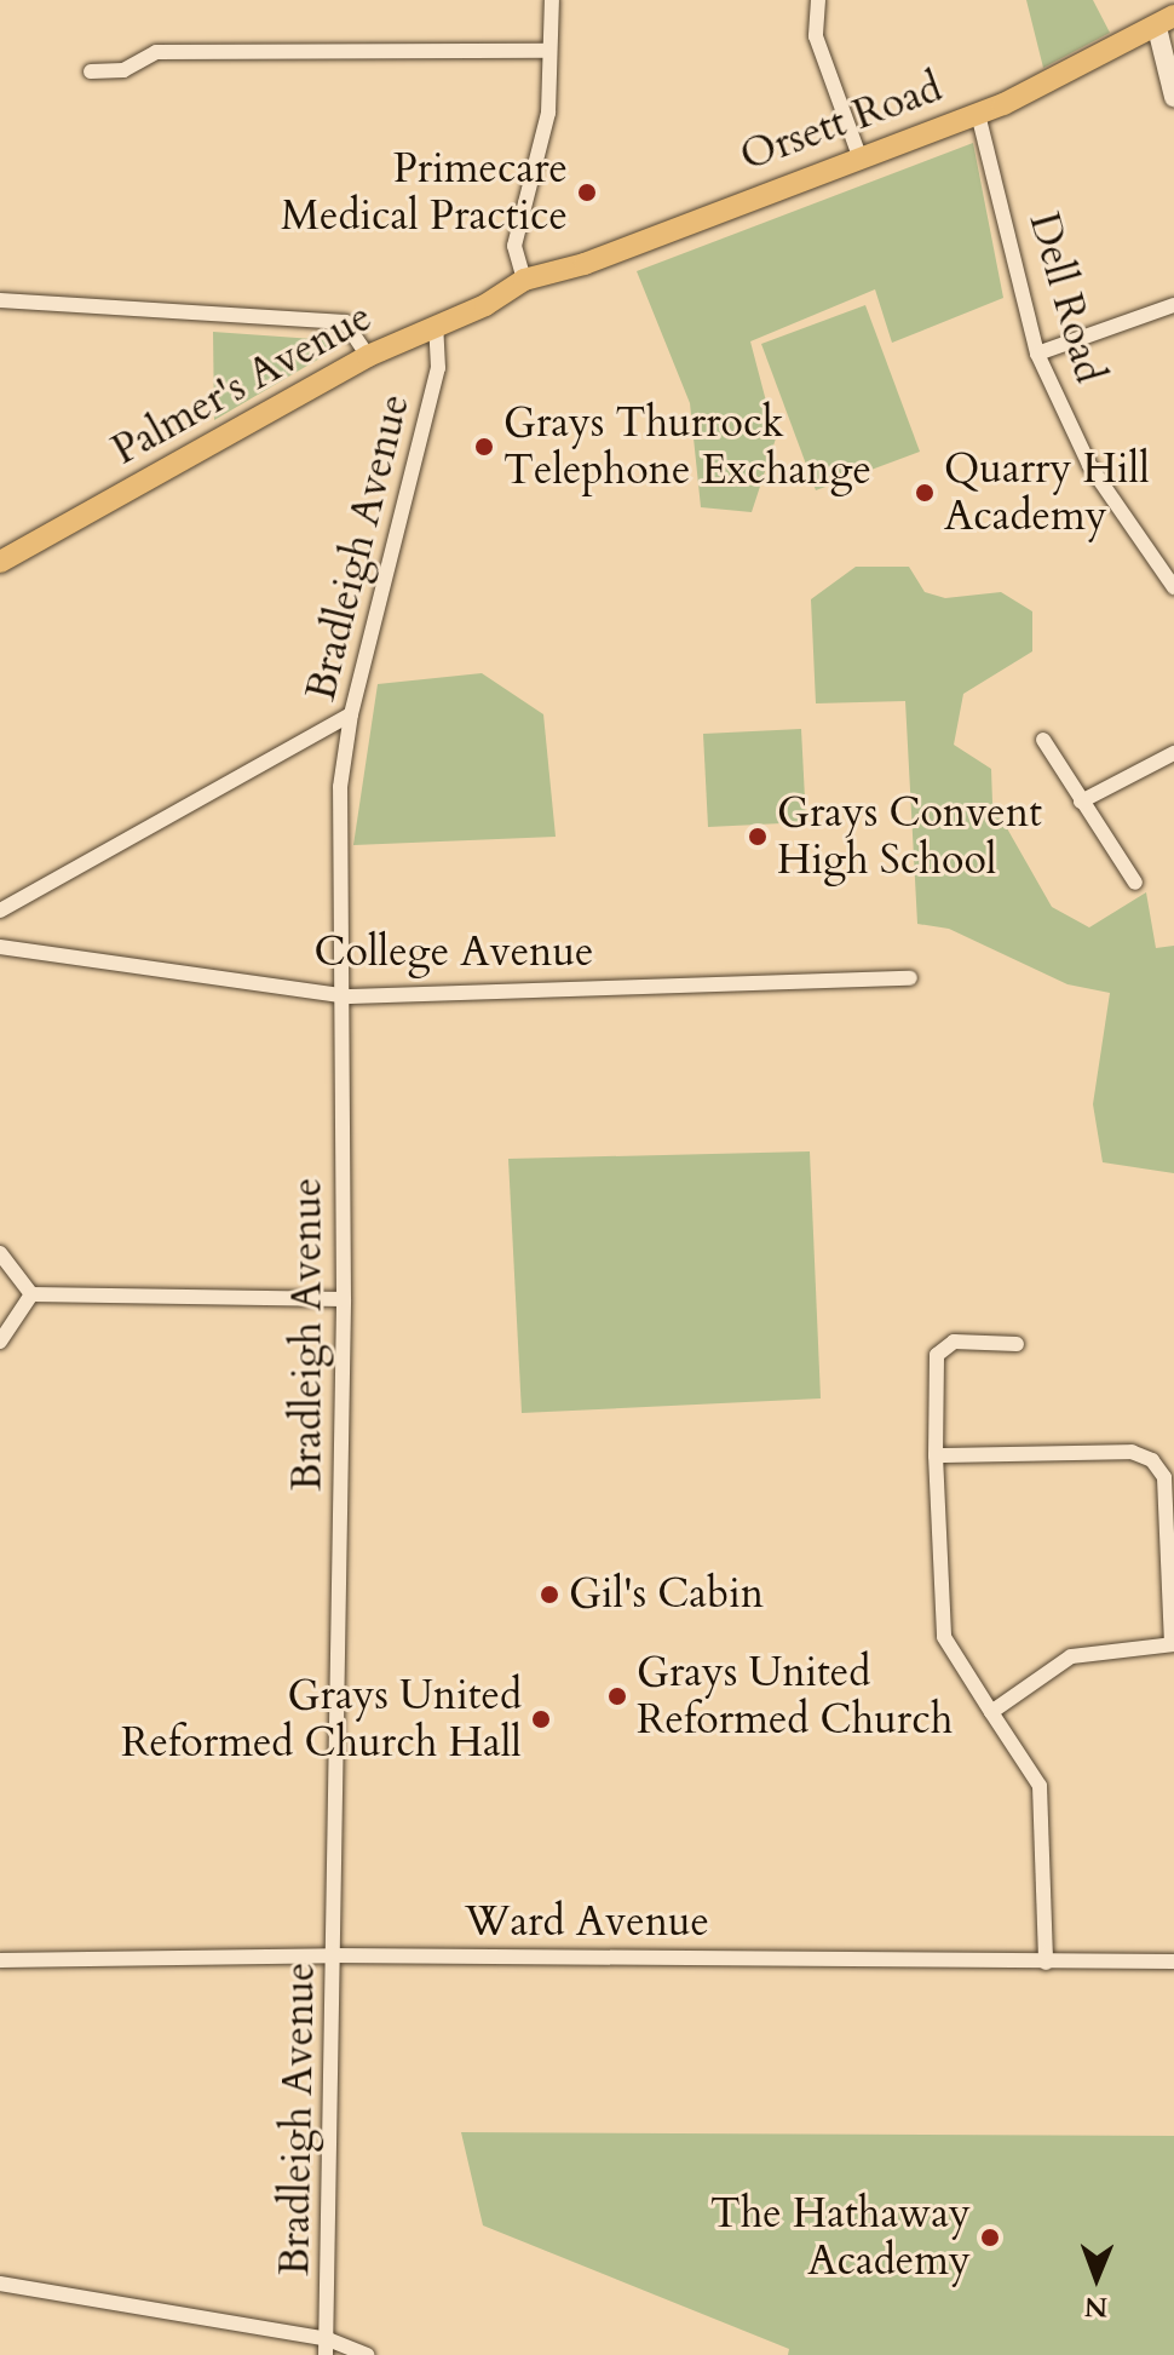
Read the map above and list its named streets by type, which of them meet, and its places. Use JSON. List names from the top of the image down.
{
  "streets": {
    "main road": ["Orsett Road", "Palmer's Avenue"],
    "street": [
      "Dell Road",
      "Bradleigh Avenue",
      "College Avenue",
      "Ward Avenue"
    ]
  },
  "crossings": [
    ["Orsett Road", "Dell Road"],
    ["Orsett Road", "Palmer's Avenue"],
    ["Palmer's Avenue", "Bradleigh Avenue"],
    ["Bradleigh Avenue", "College Avenue"],
    ["Bradleigh Avenue", "Ward Avenue"]
  ],
  "places": [
    "Primecare Medical Practice",
    "Grays Thurrock Telephone Exchange",
    "Quarry Hill Academy",
    "Grays Convent High School",
    "Gil's Cabin",
    "Grays United Reformed Church",
    "Grays United Reformed Church Hall",
    "The Hathaway Academy"
  ],
  "north": "bottom"
}
